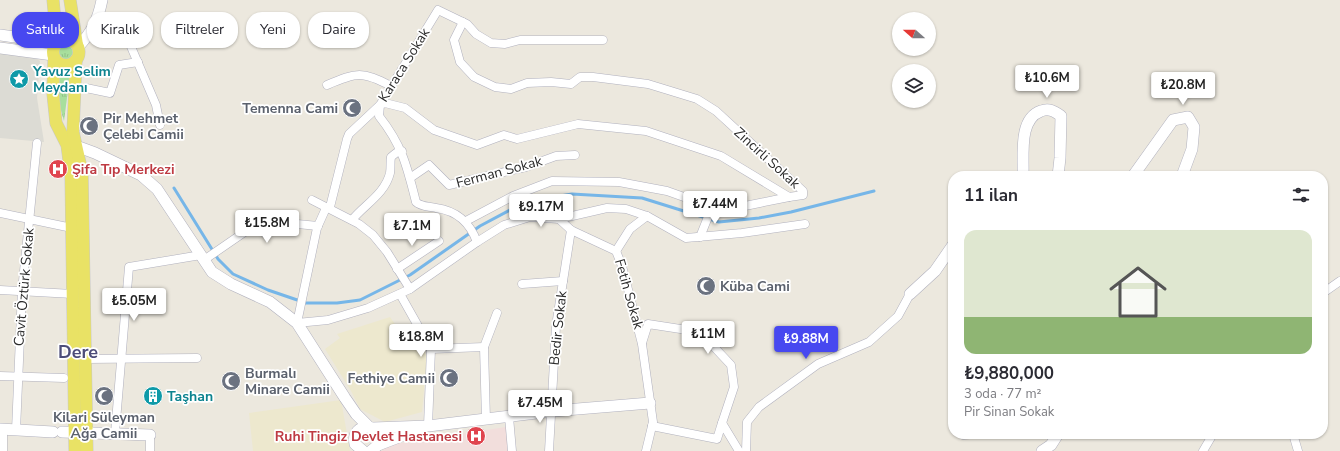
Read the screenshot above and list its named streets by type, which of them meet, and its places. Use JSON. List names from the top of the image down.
{
  "streets": {
    "street": [
      "Karaca Sokak",
      "Zincirli Sokak",
      "Ferman Sokak",
      "Cavit Öztürk Sokak",
      "Fetih Sokak",
      "Bedir Sokak"
    ]
  },
  "crossings": [
    ["Karaca Sokak", "Zincirli Sokak"],
    ["Fetih Sokak", "Bedir Sokak"]
  ],
  "districts": ["Dere"],
  "places": {
    "place": ["Yavuz Selim Meydanı"],
    "mosque": [
      "Temenna Cami",
      "Pir Mehmet Çelebi Camii",
      "Küba Cami",
      "Fethiye Camii",
      "Burmalı Minare Camii",
      "Kilari Süleyman Ağa Camii"
    ],
    "hospital": ["Şifa Tıp Merkezi", "Ruhi Tingiz Devlet Hastanesi"],
    "building": ["Taşhan"]
  },
  "north": "left",
  "page": {
    "chip": [
      "Satılık",
      "Kiralık",
      "Filtreler",
      "Yeni",
      "Daire"
    ],
    "price": [
      "₺10.6M",
      "₺20.8M",
      "₺7.44M",
      "₺9.17M",
      "₺15.8M",
      "₺7.1M",
      "₺5.05M",
      "₺11M",
      "₺18.8M",
      "₺9.88M",
      "₺7.45M"
    ],
    "heading": "11 ilan",
    "list": [
      {
        "name": "₺9,880,000",
        "note": "3 oda · 77 m² · Pir Sinan Sokak"
      }
    ]
  }
}
